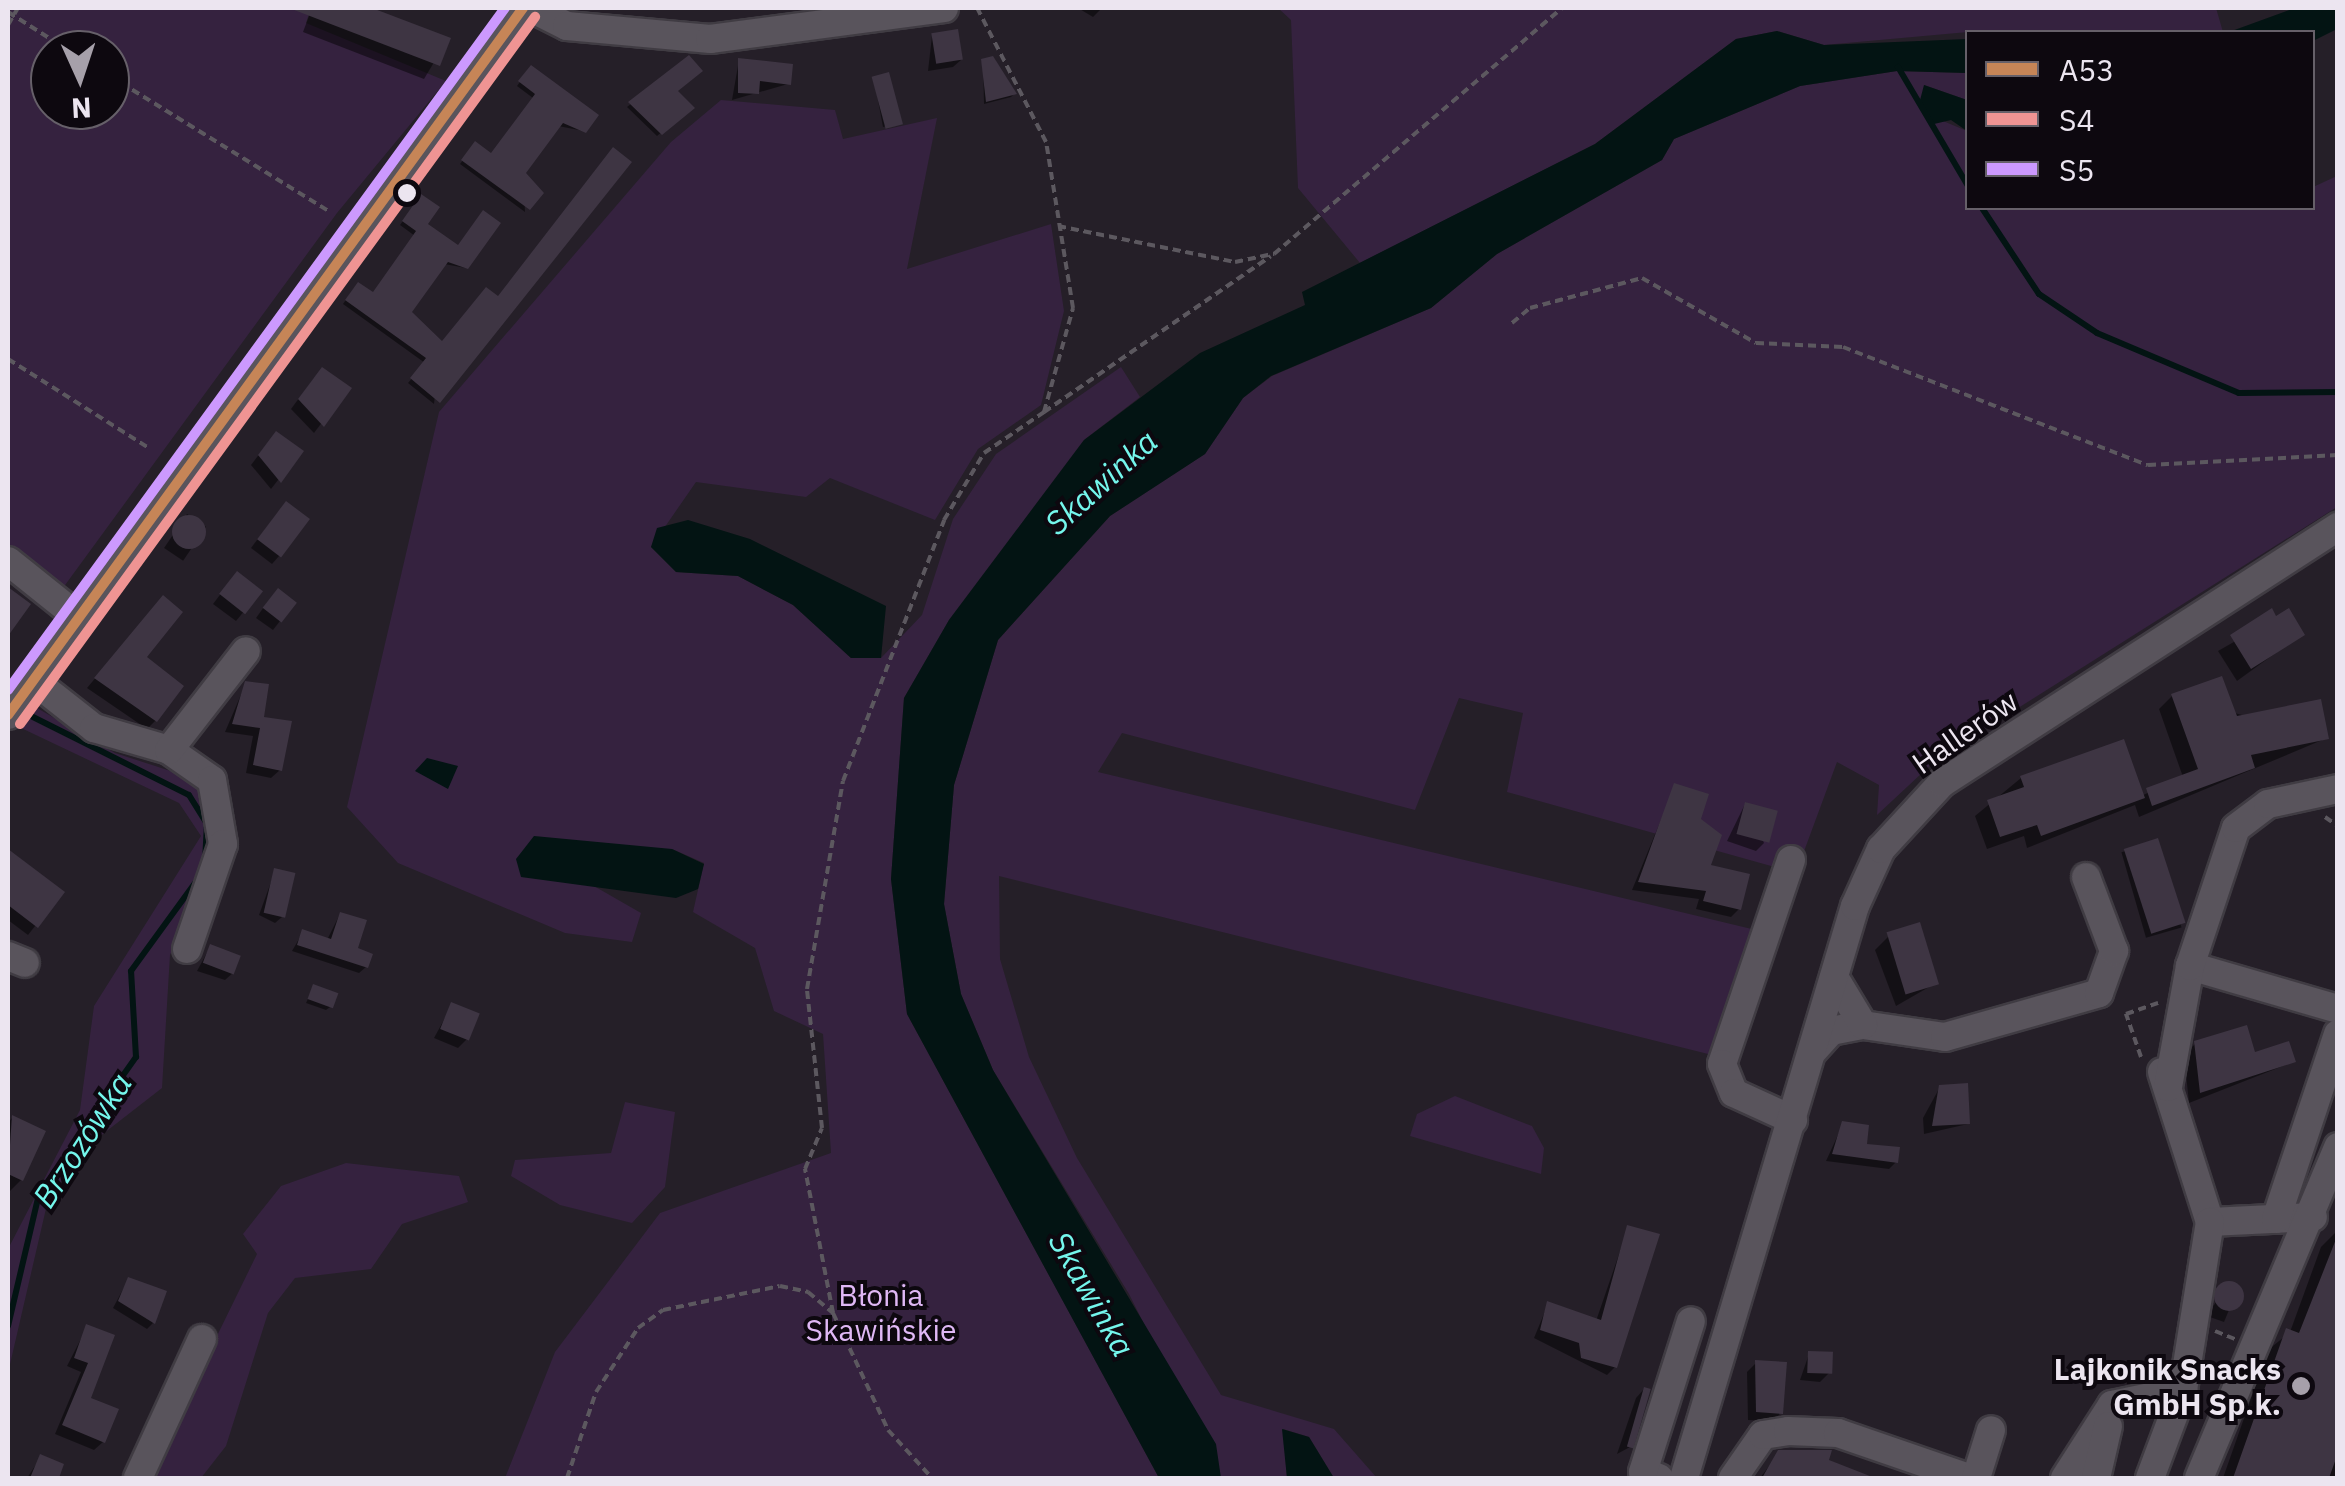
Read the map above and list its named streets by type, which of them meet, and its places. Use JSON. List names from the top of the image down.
{
  "streets": {
    "street": ["Hallerów"]
  },
  "water": ["Skawinka", "Brzozówka"],
  "parks": ["Błonia Skawińskie"],
  "places": ["Lajkonik Snacks GmbH Sp.k."],
  "lines": ["transit line A53", "transit line S5", "transit line S4"],
  "legend": ["A53", "S4", "S5"],
  "north": "bottom"
}
